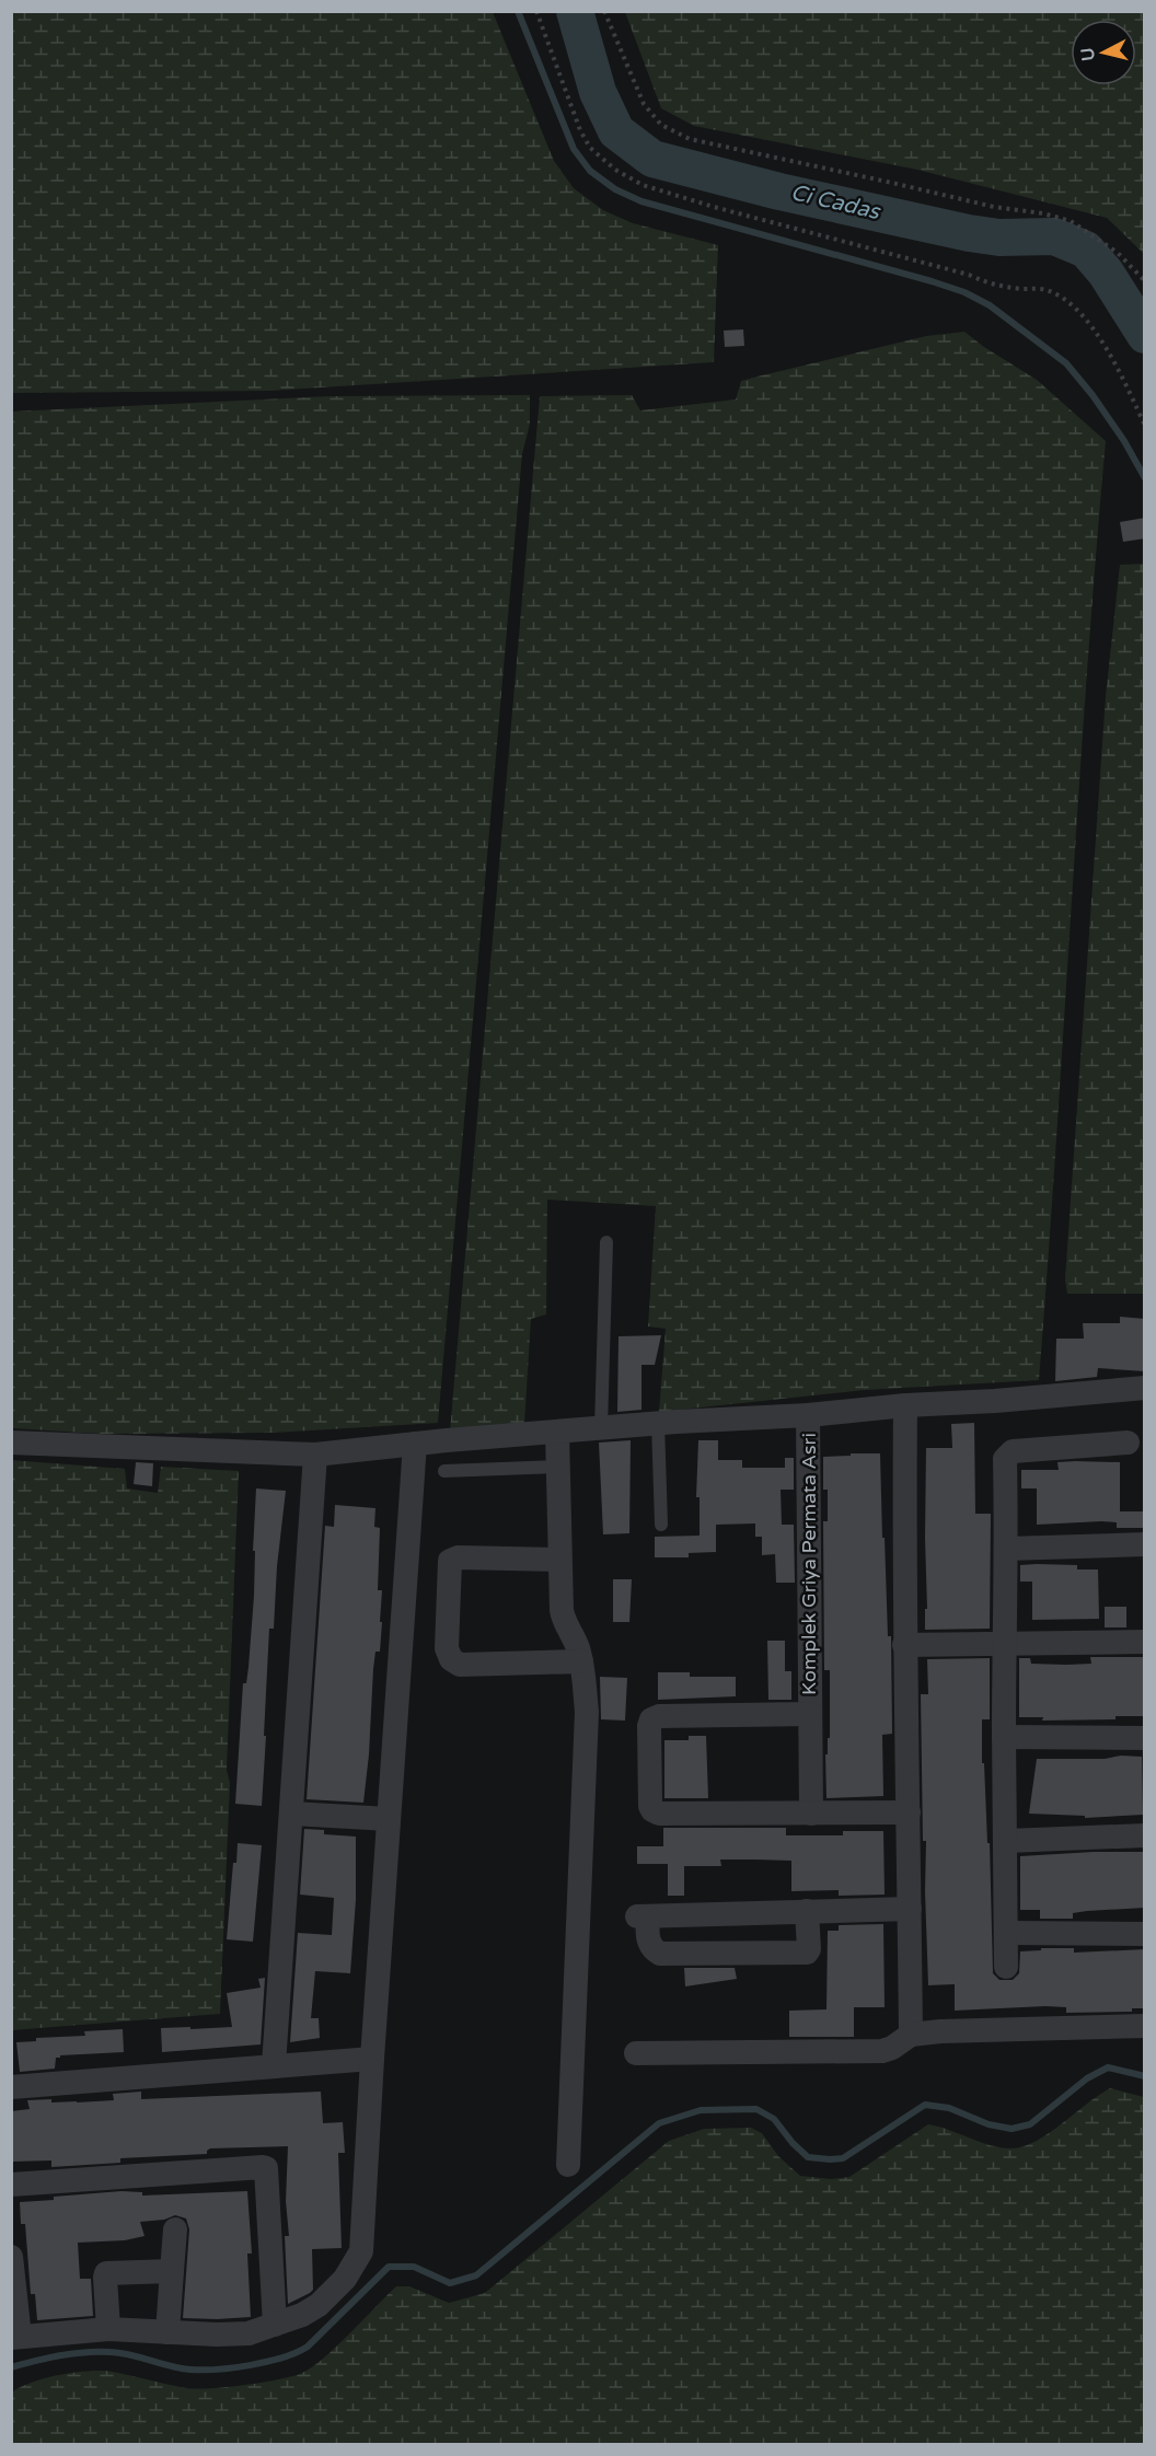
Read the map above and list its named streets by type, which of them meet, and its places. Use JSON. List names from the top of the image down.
{
  "streets": {
    "street": ["Komplek Griya Permata Asri"]
  },
  "water": ["Ci Cadas"],
  "north": "left"
}
